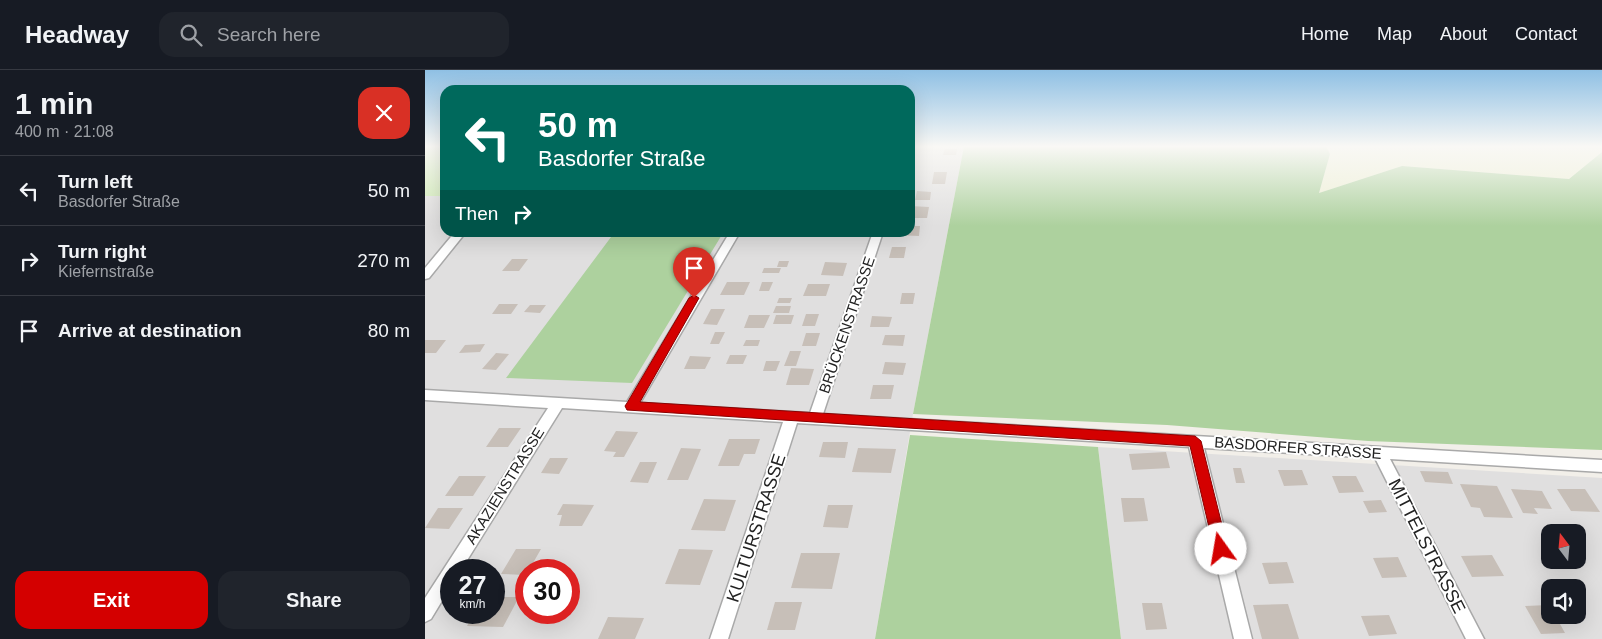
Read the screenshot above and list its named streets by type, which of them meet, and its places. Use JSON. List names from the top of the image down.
{
  "streets": {
    "street": [
      "BRÜCKENSTRASSE",
      "BASDORFER STRASSE",
      "AKAZIENSTRASSE",
      "KULTURSTRASSE",
      "MITTELSTRASSE"
    ]
  },
  "crossings": [
    ["BRÜCKENSTRASSE", "BASDORFER STRASSE"],
    ["BASDORFER STRASSE", "AKAZIENSTRASSE"],
    ["BASDORFER STRASSE", "KULTURSTRASSE"],
    ["BASDORFER STRASSE", "MITTELSTRASSE"]
  ],
  "north": "top",
  "page": {
    "header": "Headway",
    "search": "Search here",
    "nav": [
      "Home",
      "Map",
      "About",
      "Contact"
    ],
    "heading": ["1 min", "400 m · 21:08"],
    "turn": ["50 m", "Basdorfer Straße"],
    "list": [
      {
        "name": "Turn left",
        "note": "Basdorfer Straße",
        "value": "50 m"
      },
      {
        "name": "Turn right",
        "note": "Kiefernstraße",
        "value": "270 m"
      },
      {
        "name": "Arrive at destination",
        "value": "80 m"
      }
    ],
    "then": "Then",
    "speed": "27 km/h",
    "limit": "30",
    "buttons": ["Exit", "Share"]
  }
}
